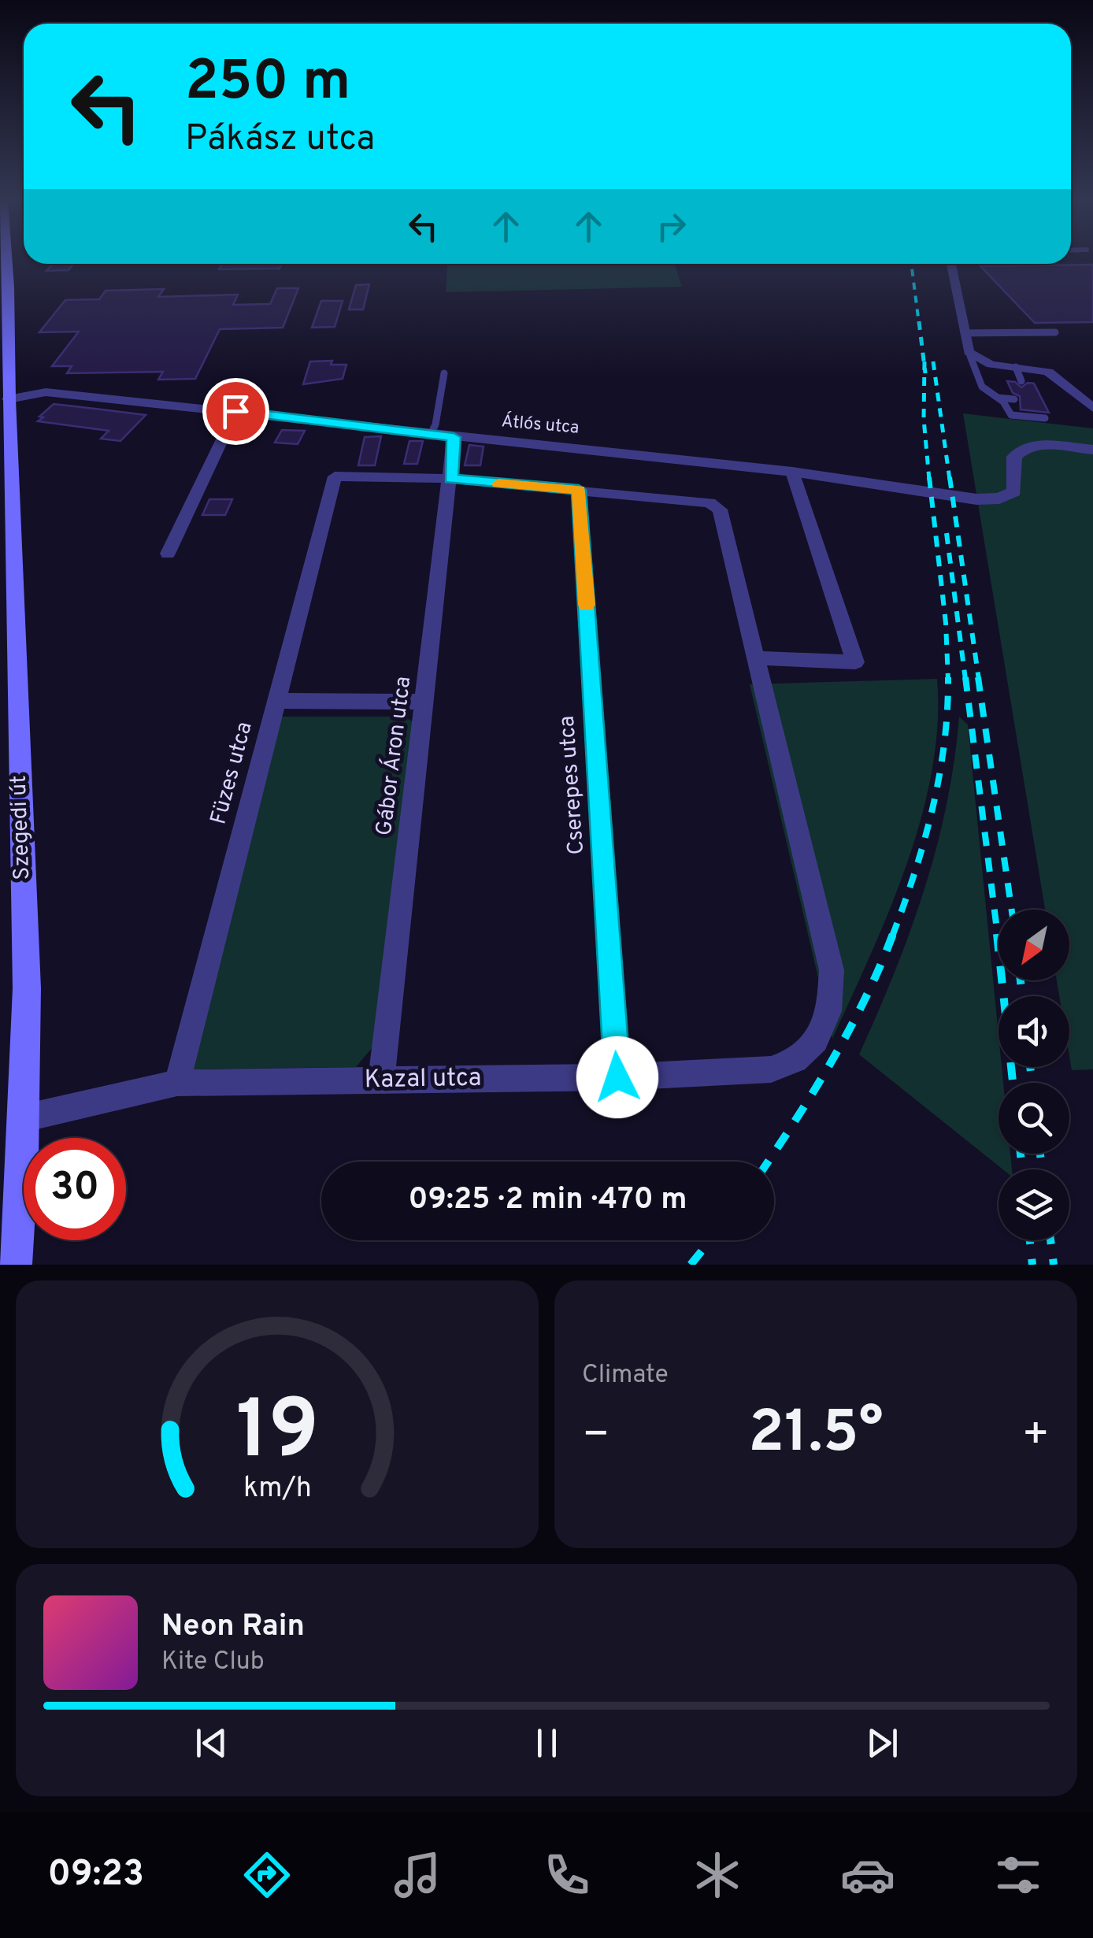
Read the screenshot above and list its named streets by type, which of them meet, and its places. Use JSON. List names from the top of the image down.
{
  "streets": {
    "main road": ["Szegedi út"],
    "street": [
      "Átlós utca",
      "Gábor Áron utca",
      "Füzes utca",
      "Cserepes utca",
      "Kazal utca"
    ]
  },
  "crossings": [
    ["Átlós utca", "Gábor Áron utca"],
    ["Átlós utca", "Szegedi út"],
    ["Gábor Áron utca", "Füzes utca"],
    ["Gábor Áron utca", "Kazal utca"],
    ["Füzes utca", "Kazal utca"],
    ["Cserepes utca", "Kazal utca"],
    ["Szegedi út", "Kazal utca"]
  ],
  "north": "bottom left",
  "page": {
    "turn": ["250 m", "Pákász utca"],
    "limit": "30",
    "trip": "09:25 · 2 min · 470 m",
    "tile": "Climate",
    "heat": ["−", "21.5°", "+"],
    "song": ["Neon Rain", "Kite Club"],
    "tabs": "09:23",
    "gauge": ["19", "km/h"]
  }
}
